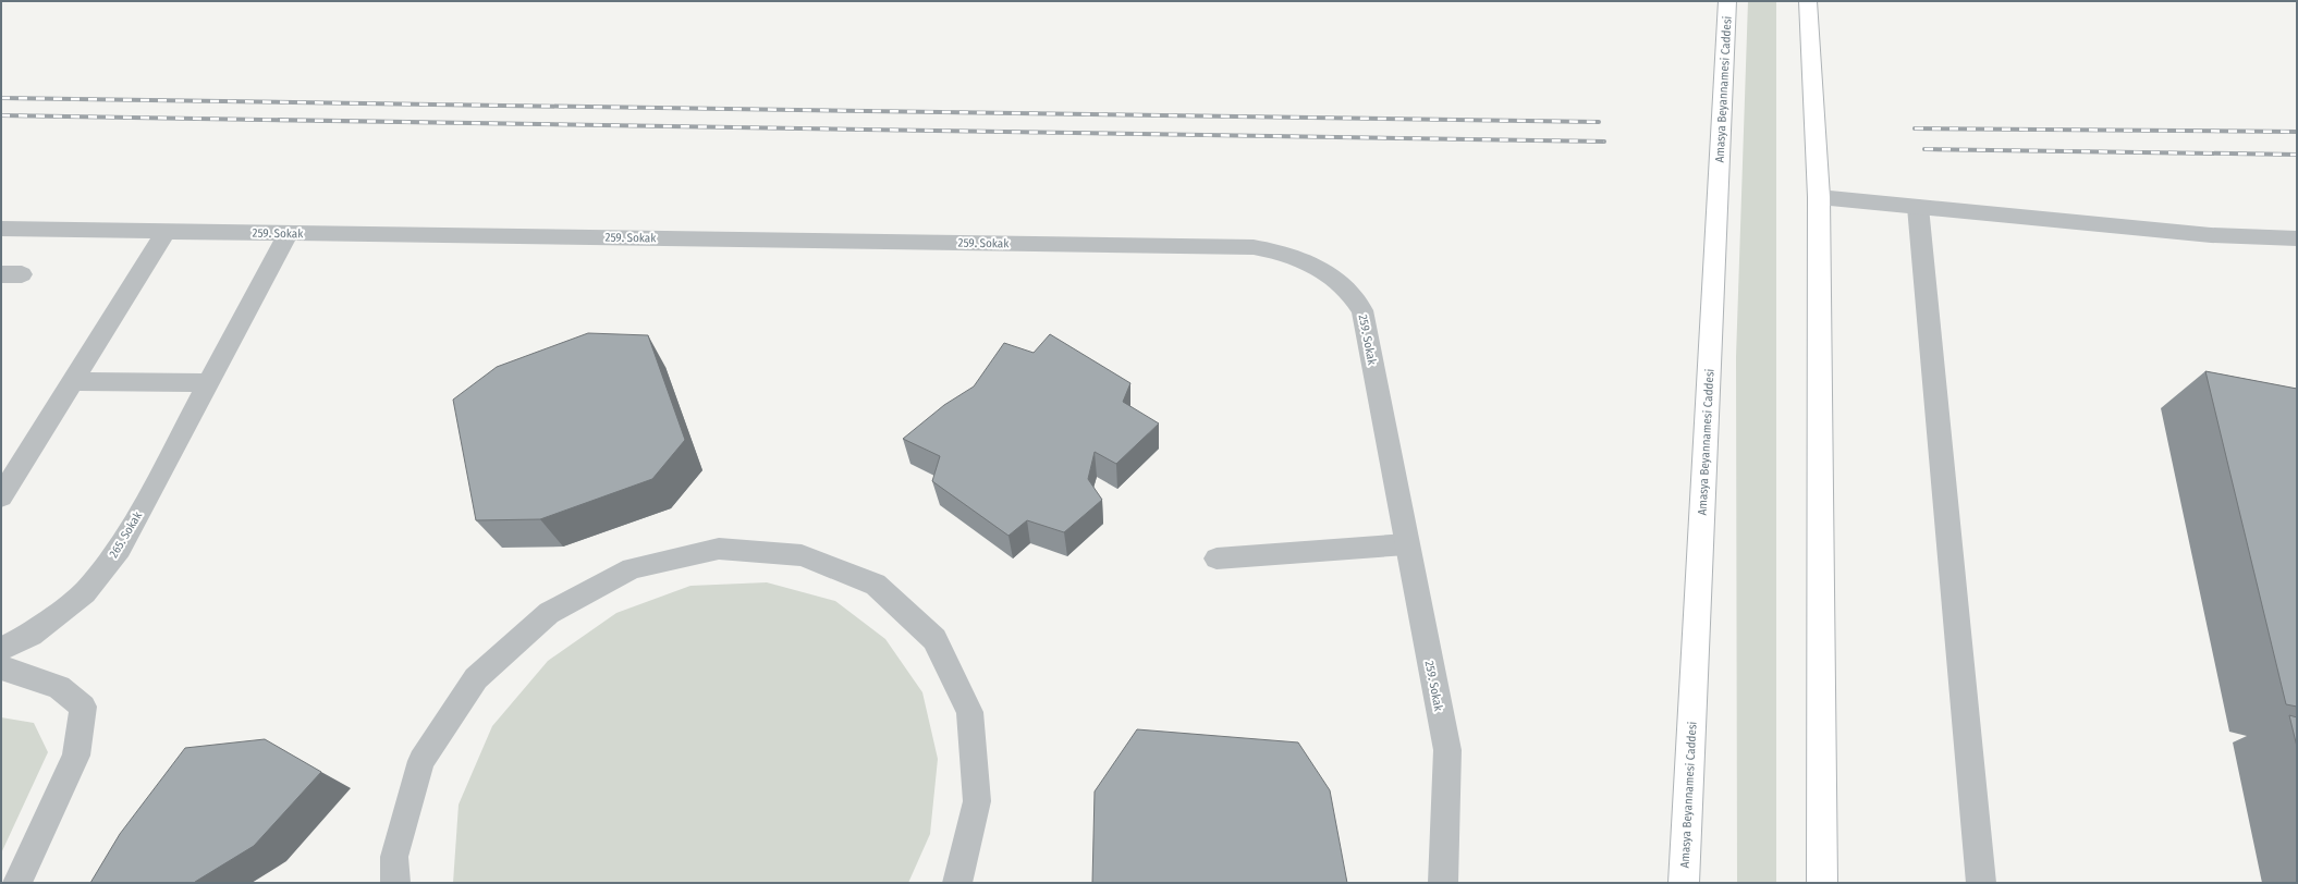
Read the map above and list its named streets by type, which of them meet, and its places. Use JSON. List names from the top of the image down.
{
  "streets": {
    "main road": ["Amasya Beyannamesi Caddesi"],
    "street": ["259. Sokak", "265. Sokak"]
  },
  "crossings": [
    ["259. Sokak", "265. Sokak"]
  ]
}
